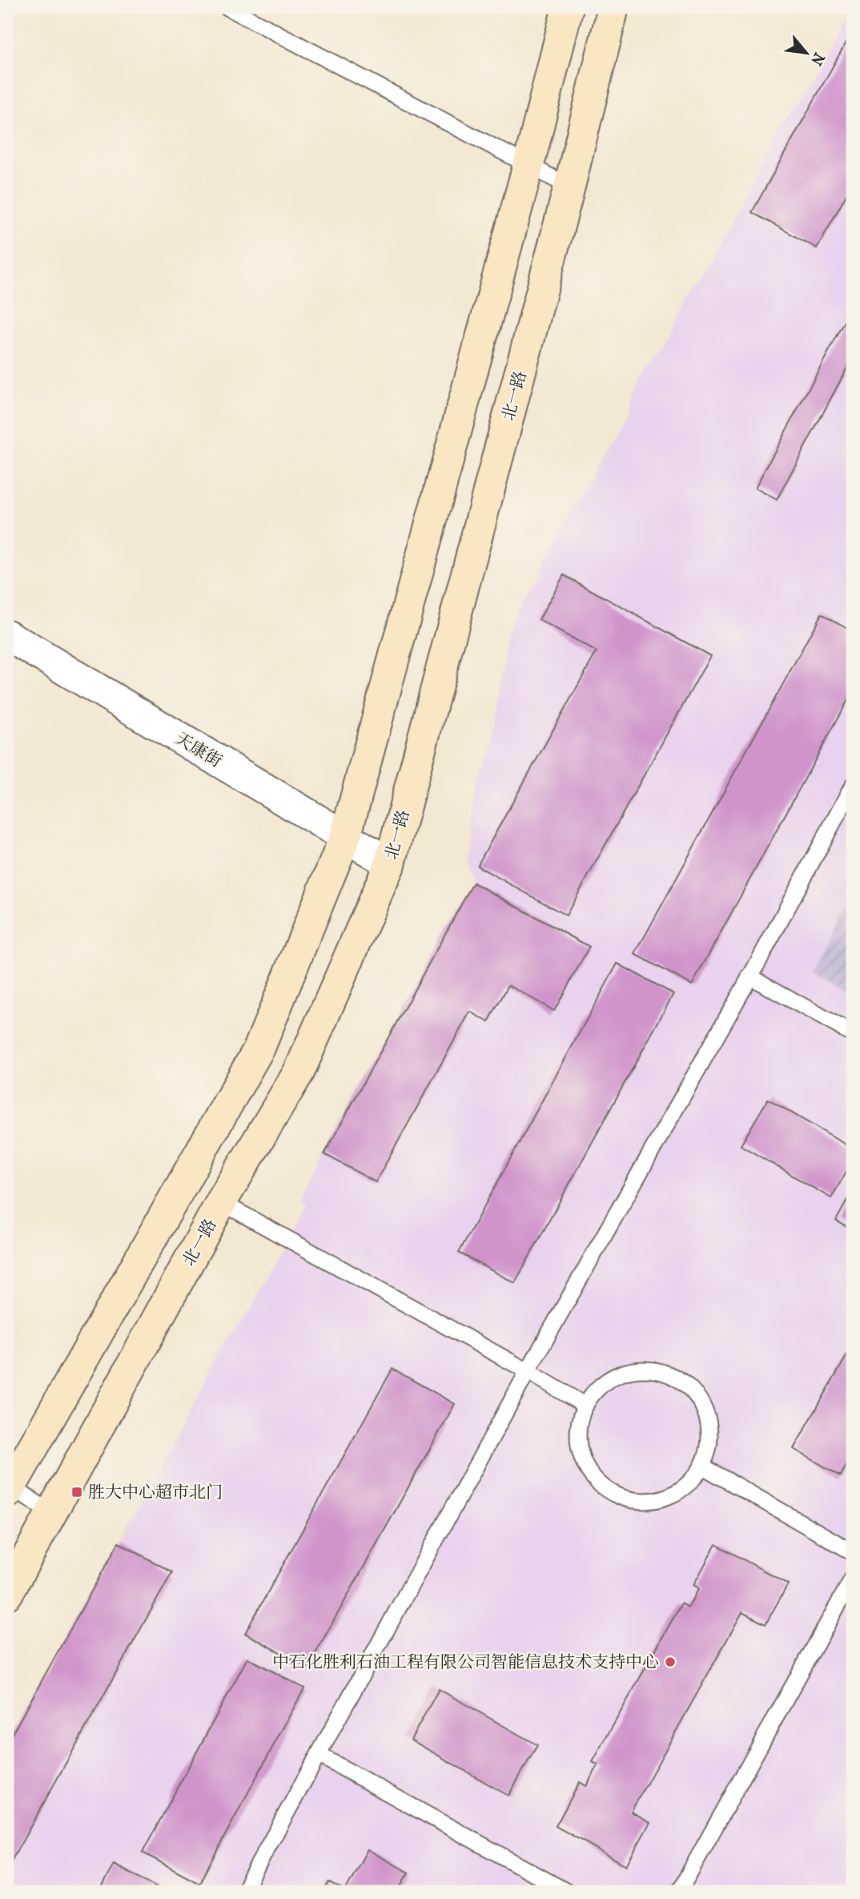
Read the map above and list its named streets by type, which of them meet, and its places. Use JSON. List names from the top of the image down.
{
  "streets": {
    "main road": ["北一路"],
    "street": ["天康街"]
  },
  "crossings": [
    ["北一路", "天康街"]
  ],
  "places": {
    "transit": ["胜大中心超市北门"],
    "other": ["中石化胜利石油工程有限公司智能信息技术支持中心"]
  },
  "north": "bottom right"
}
